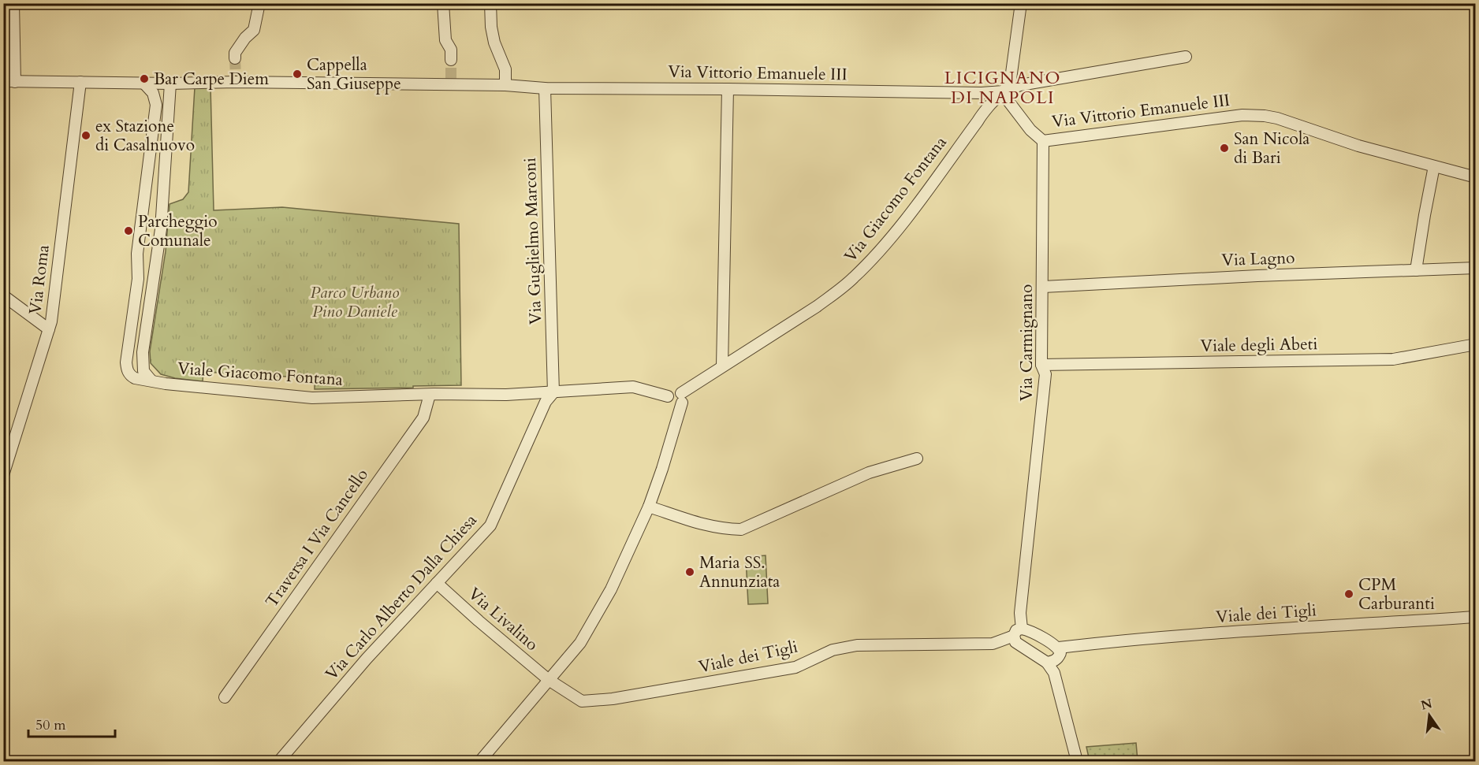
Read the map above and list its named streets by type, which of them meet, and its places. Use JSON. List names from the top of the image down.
{
  "streets": {
    "street": [
      "Via Vittorio Emanuele III",
      "Via Giacomo Fontana",
      "Via Guglielmo Marconi",
      "Via Lagno",
      "Via Roma",
      "Via Carmignano",
      "Viale degli Abeti",
      "Viale Giacomo Fontana",
      "Traversa I Via Cancello",
      "Via Carlo Alberto Dalla Chiesa",
      "Viale dei Tigli",
      "Via Livalino"
    ]
  },
  "crossings": [
    ["Via Vittorio Emanuele III", "Via Giacomo Fontana"],
    ["Via Vittorio Emanuele III", "Via Guglielmo Marconi"],
    ["Via Vittorio Emanuele III", "Via Roma"],
    ["Via Vittorio Emanuele III", "Via Carmignano"],
    ["Via Vittorio Emanuele III", "Viale Giacomo Fontana"],
    ["Via Giacomo Fontana", "Viale Giacomo Fontana"],
    ["Via Guglielmo Marconi", "Viale Giacomo Fontana"],
    ["Via Guglielmo Marconi", "Via Carlo Alberto Dalla Chiesa"],
    ["Via Lagno", "Via Carmignano"],
    ["Via Carmignano", "Viale degli Abeti"],
    ["Via Carmignano", "Viale dei Tigli"],
    ["Viale Giacomo Fontana", "Traversa I Via Cancello"],
    ["Viale Giacomo Fontana", "Via Carlo Alberto Dalla Chiesa"],
    ["Via Carlo Alberto Dalla Chiesa", "Via Livalino"],
    ["Viale dei Tigli", "Via Livalino"]
  ],
  "districts": ["LICIGNANO DI NAPOLI"],
  "parks": ["Parco Urbano Pino Daniele"],
  "places": [
    "Cappella San Giuseppe",
    "Bar Carpe Diem",
    "ex Stazione di Casalnuovo",
    "San Nicola di Bari",
    "Parcheggio Comunale",
    "Maria SS. Annunziata",
    "CPM Carburanti"
  ],
  "scale_bar": "50 m",
  "north": "top"
}
